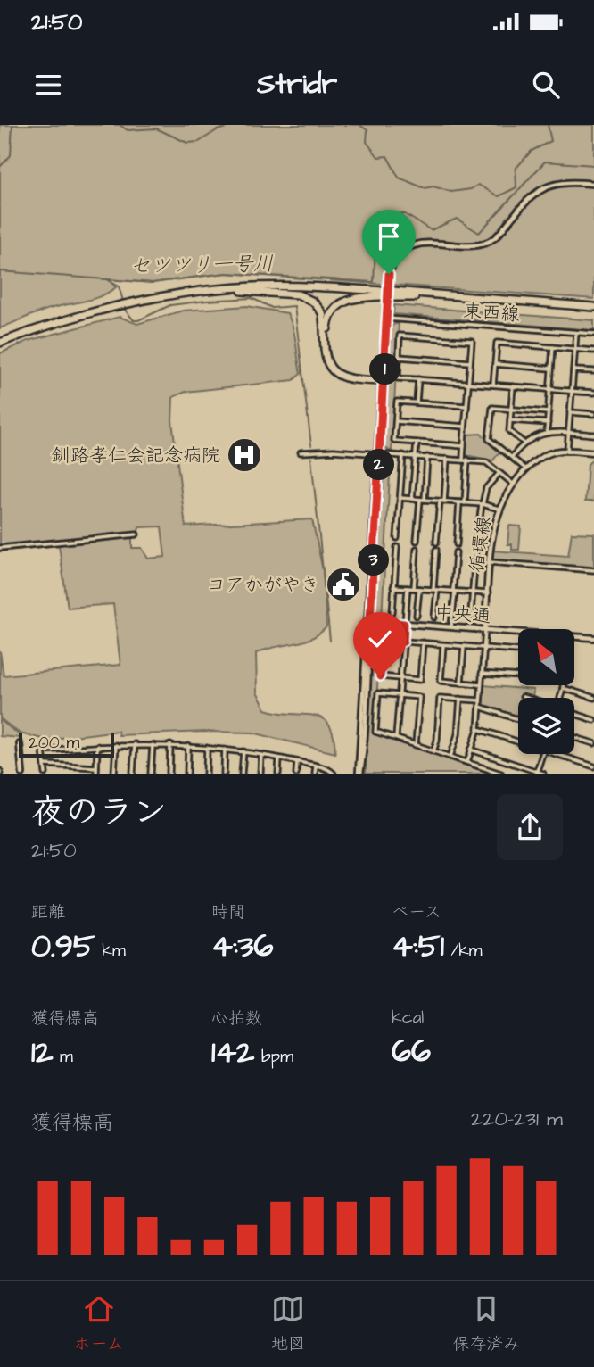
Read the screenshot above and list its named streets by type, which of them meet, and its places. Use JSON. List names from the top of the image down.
{
  "streets": {
    "street": ["東西線", "循環線", "中央通"]
  },
  "crossings": [
    ["循環線", "中央通"]
  ],
  "water": ["セツツリ一号川"],
  "places": {
    "hospital": ["釧路孝仁会記念病院"],
    "public building": ["コアかがやき"]
  },
  "scale_bar": "200 m",
  "north": "top left",
  "page": {
    "status": "21:50",
    "header": "Stridr",
    "pins": ["1", "2", "3"],
    "scale": "200 m",
    "heading": ["夜のラン", "21:50"],
    "stats": [
      ["距離", "0.95 km"],
      ["時間", "4:36"],
      ["ペース", "4:51 /km"],
      ["獲得標高", "12 m"],
      ["心拍数", "142 bpm"],
      ["kcal", "66"]
    ],
    "chart": ["獲得標高", "220–231 m"],
    "tabs": ["ホーム", "地図", "保存済み"]
  }
}
